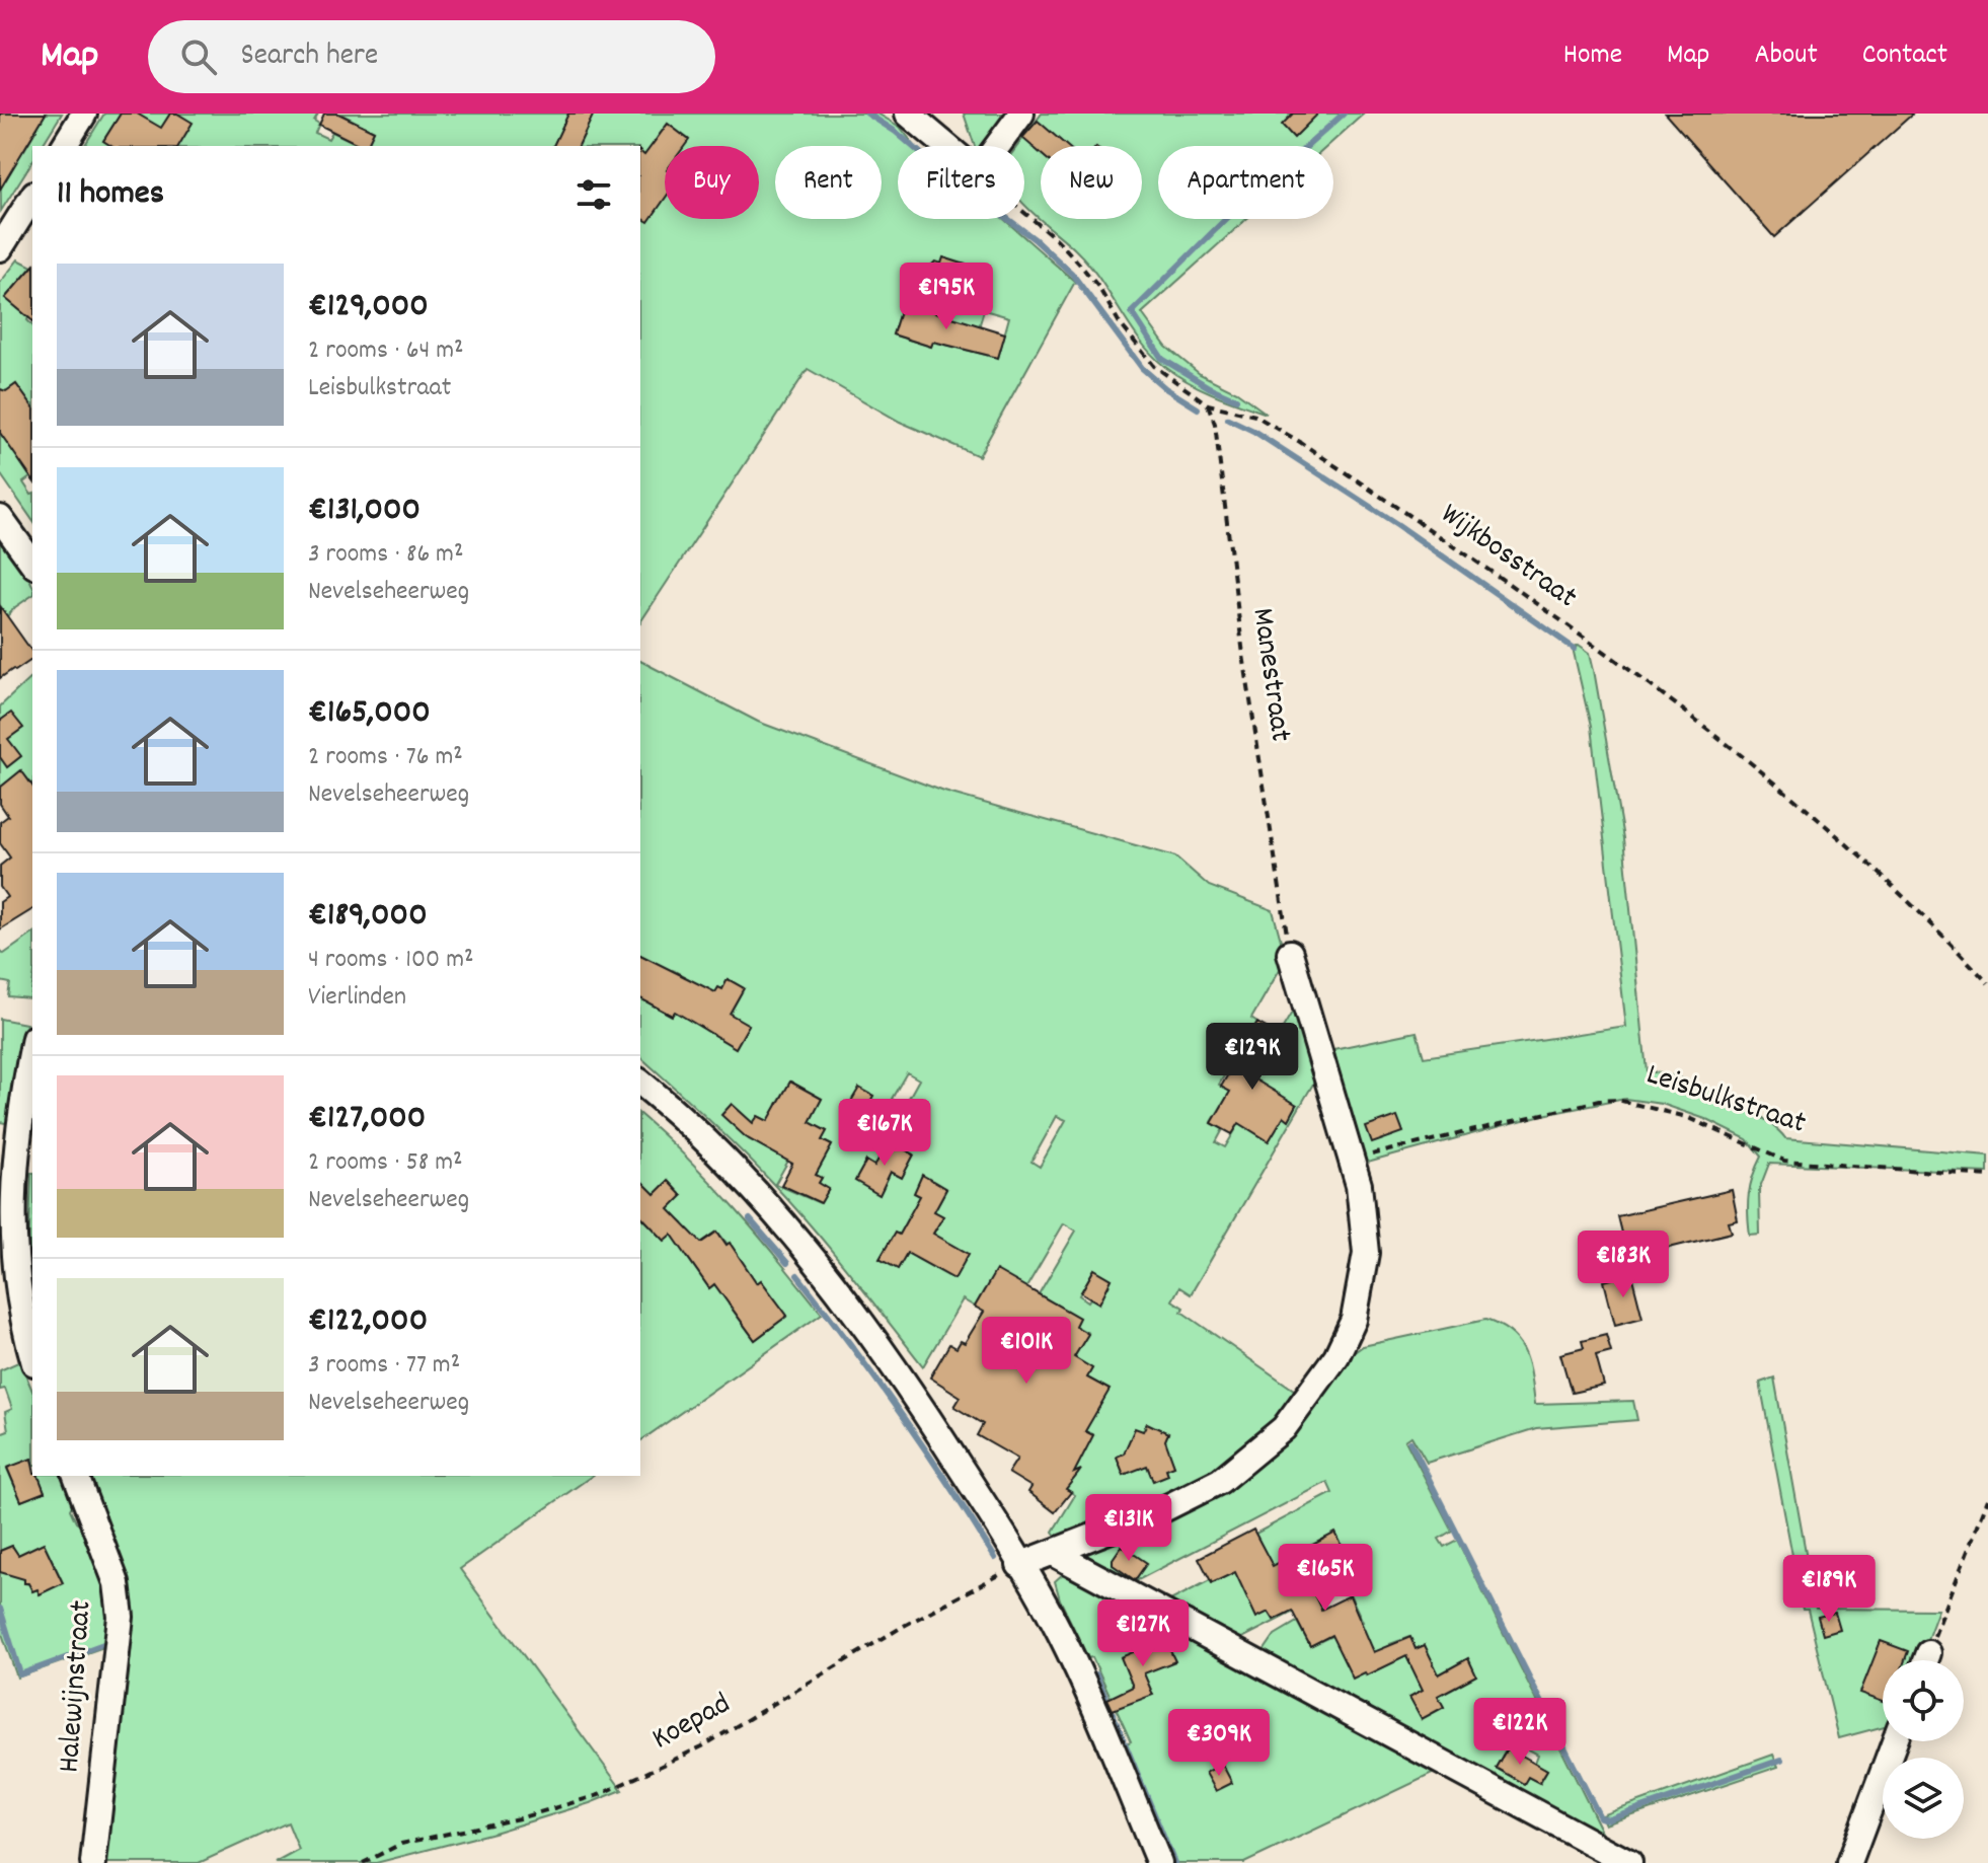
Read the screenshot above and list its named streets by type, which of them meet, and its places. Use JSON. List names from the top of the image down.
{
  "streets": {
    "street": ["Halewijnstraat"],
    "path": [
      "Wijkbosstraat",
      "Manestraat",
      "Leisbulkstraat",
      "Koepad"
    ]
  },
  "crossings": [
    ["Wijkbosstraat", "Manestraat"]
  ],
  "page": {
    "header": "Map",
    "search": "Search here",
    "nav": [
      "Home",
      "Map",
      "About",
      "Contact"
    ],
    "chip": [
      "Buy",
      "Rent",
      "Filters",
      "New",
      "Apartment"
    ],
    "heading": "11 homes",
    "list": [
      {
        "name": "€129,000",
        "note": "2 rooms · 64 m² · Leisbulkstraat"
      },
      {
        "name": "€131,000",
        "note": "3 rooms · 86 m² · Nevelseheerweg"
      },
      {
        "name": "€165,000",
        "note": "2 rooms · 76 m² · Nevelseheerweg"
      },
      {
        "name": "€189,000",
        "note": "4 rooms · 100 m² · Vierlinden"
      },
      {
        "name": "€127,000",
        "note": "2 rooms · 58 m² · Nevelseheerweg"
      },
      {
        "name": "€122,000",
        "note": "3 rooms · 77 m² · Nevelseheerweg"
      }
    ],
    "price": [
      "€195K",
      "€129K",
      "€167K",
      "€183K",
      "€101K",
      "€131K",
      "€165K",
      "€189K",
      "€127K",
      "€122K",
      "€309K"
    ]
  }
}
